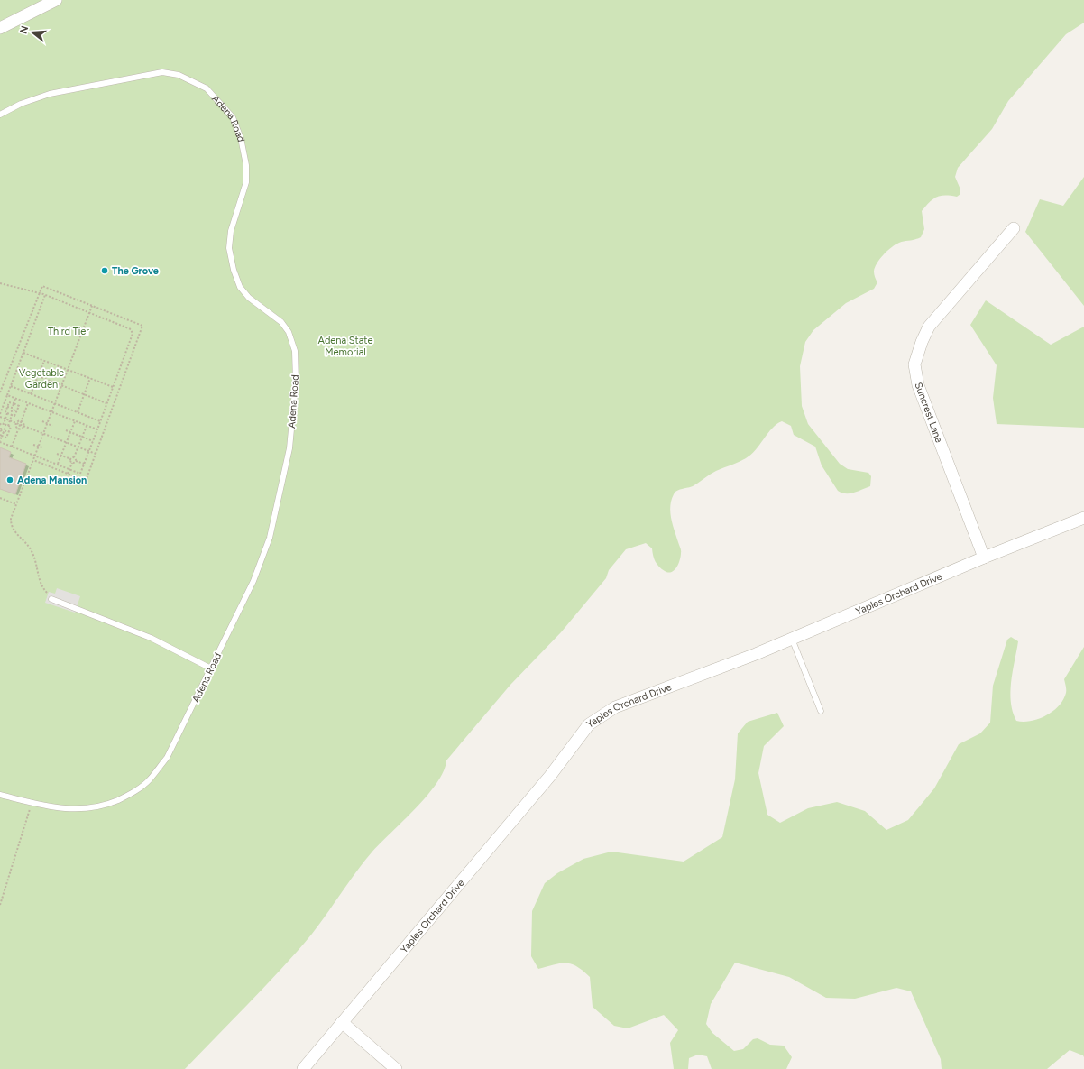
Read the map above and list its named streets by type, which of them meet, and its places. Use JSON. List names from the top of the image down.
{
  "streets": {
    "street": ["Suncrest Lane", "Yaples Orchard Drive"],
    "lane": ["Adena Road"]
  },
  "crossings": [
    ["Suncrest Lane", "Yaples Orchard Drive"]
  ],
  "parks": ["Third Tier", "Adena State Memorial", "Vegetable Garden"],
  "places": ["The Grove", "Adena Mansion"],
  "north": "left"
}
